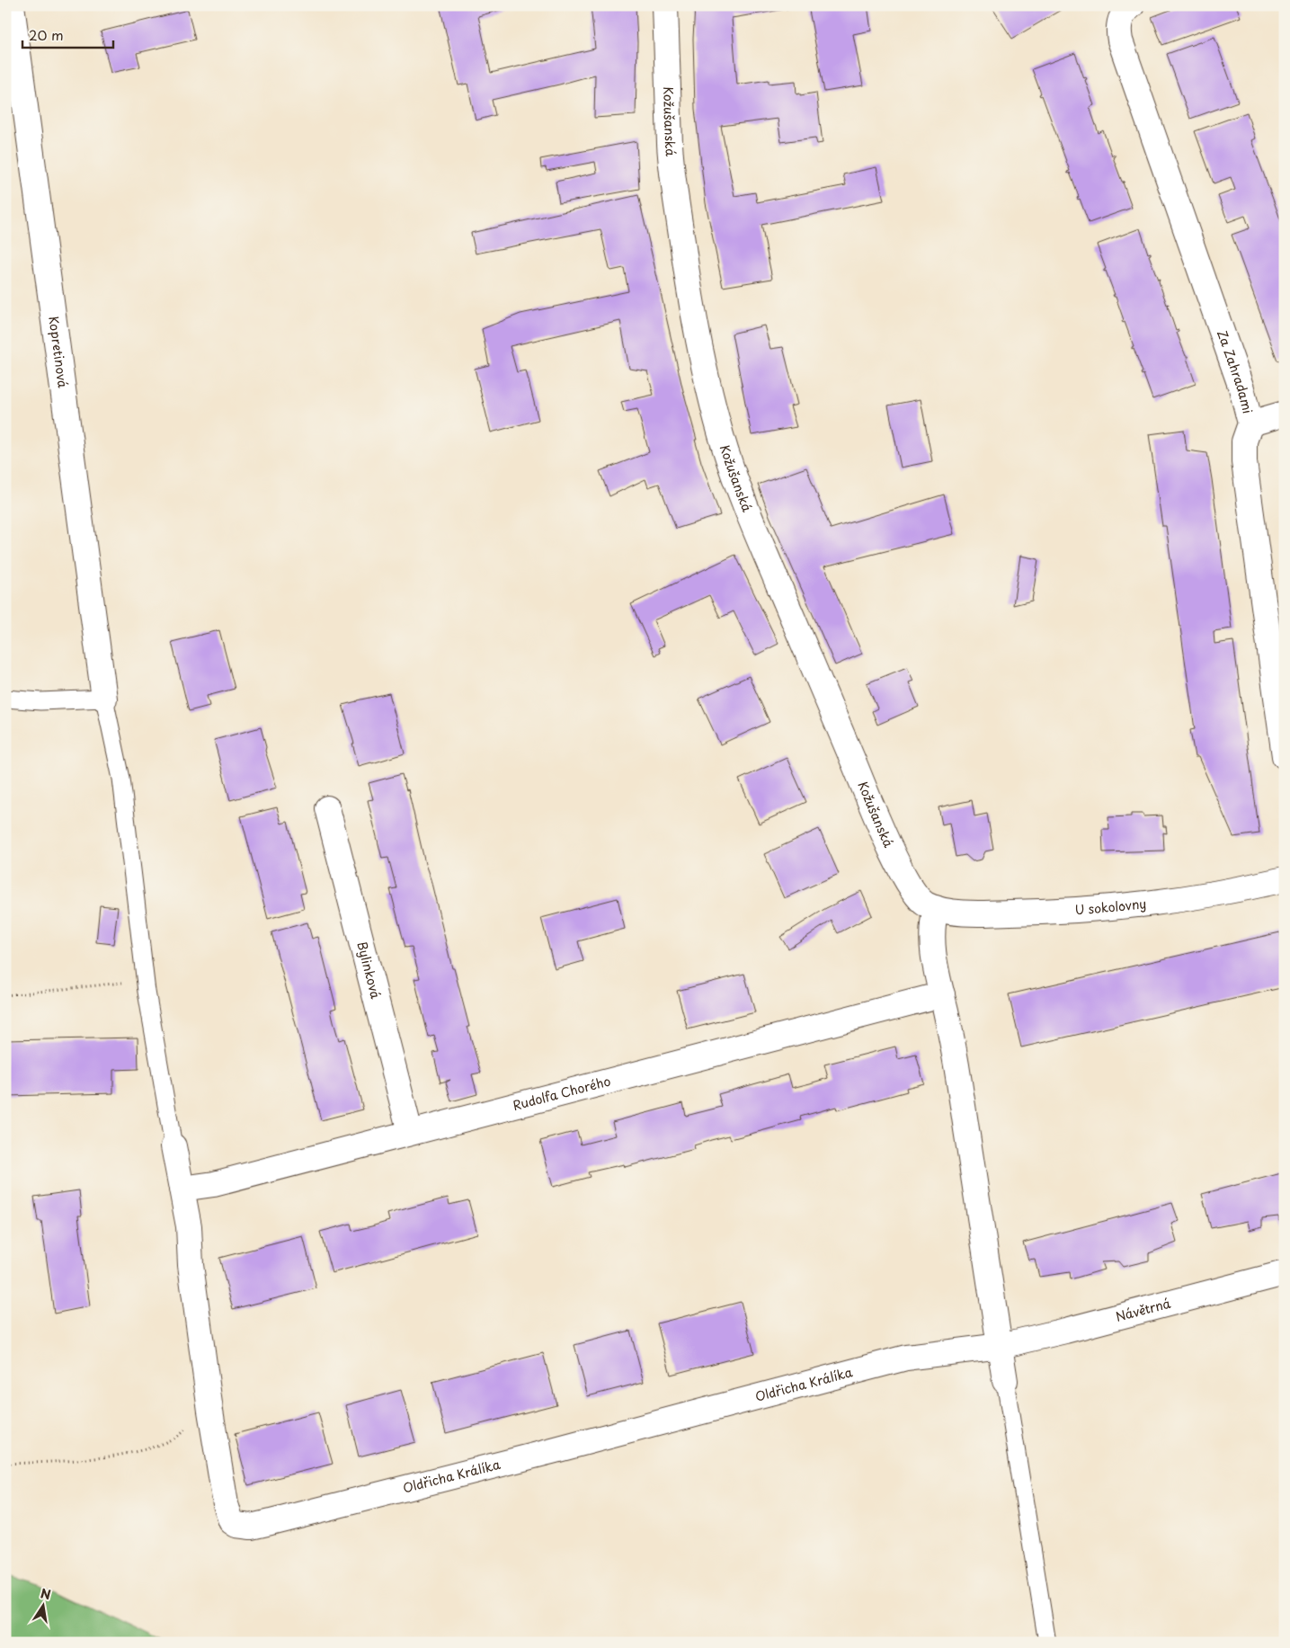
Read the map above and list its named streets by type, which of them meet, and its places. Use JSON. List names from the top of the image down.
{
  "streets": {
    "street": [
      "Kožušanská",
      "Kopretinová",
      "Za Zahradami",
      "U sokolovny",
      "Bylinková",
      "Rudolfa Chorého",
      "Návětrná",
      "Oldřicha Králíka"
    ]
  },
  "crossings": [
    ["Kožušanská", "U sokolovny"],
    ["Bylinková", "Rudolfa Chorého"],
    ["Rudolfa Chorého", "Oldřicha Králíka"],
    ["Návětrná", "Oldřicha Králíka"]
  ],
  "scale_bar": "20 m",
  "north": "top"
}
